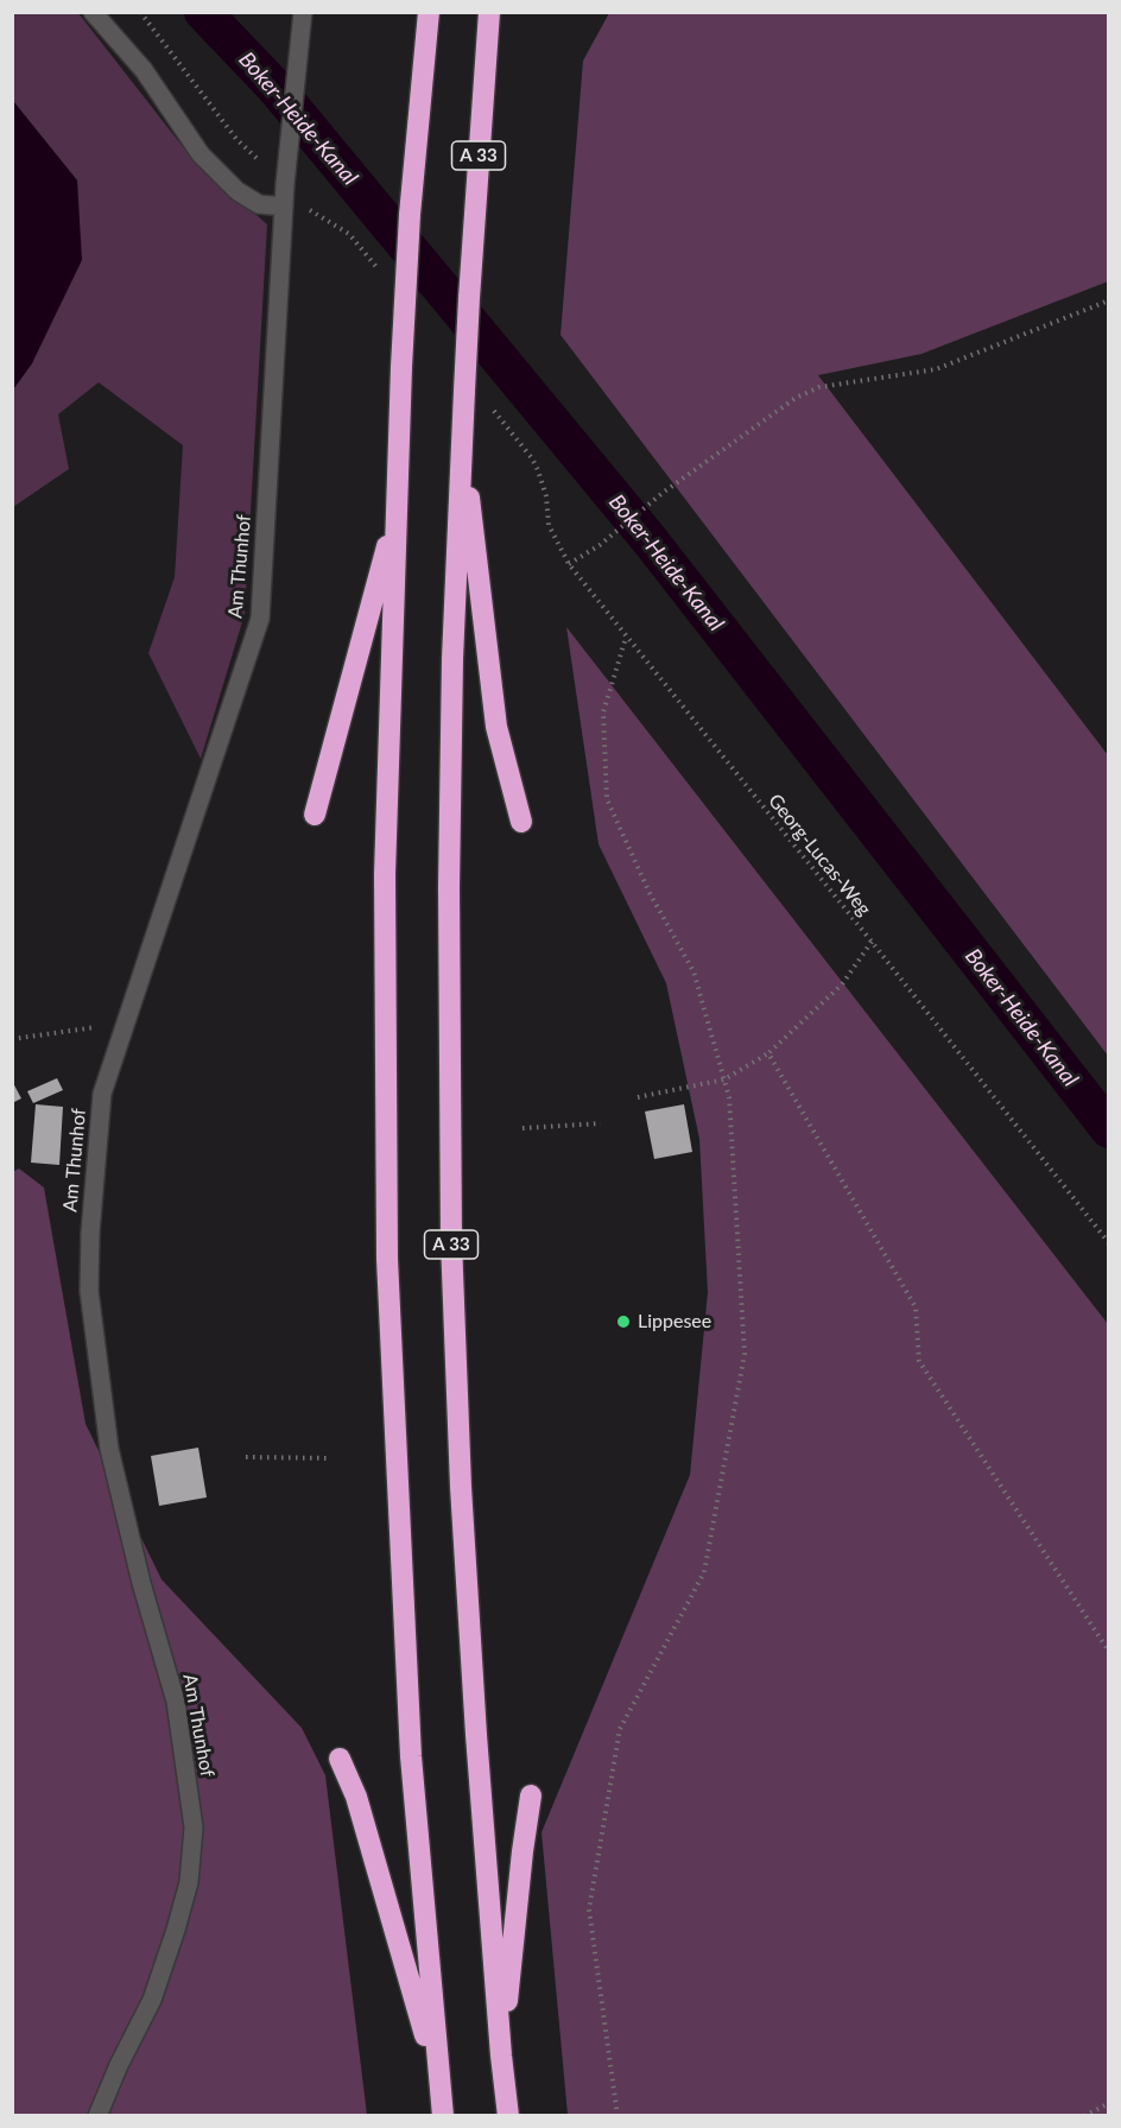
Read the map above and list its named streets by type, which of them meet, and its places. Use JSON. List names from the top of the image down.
{
  "streets": {
    "highway": ["A 33"],
    "street": ["Am Thunhof"],
    "path": ["Georg-Lucas-Weg"]
  },
  "water": ["Boker-Heide-Kanal"],
  "places": ["Lippesee"]
}
